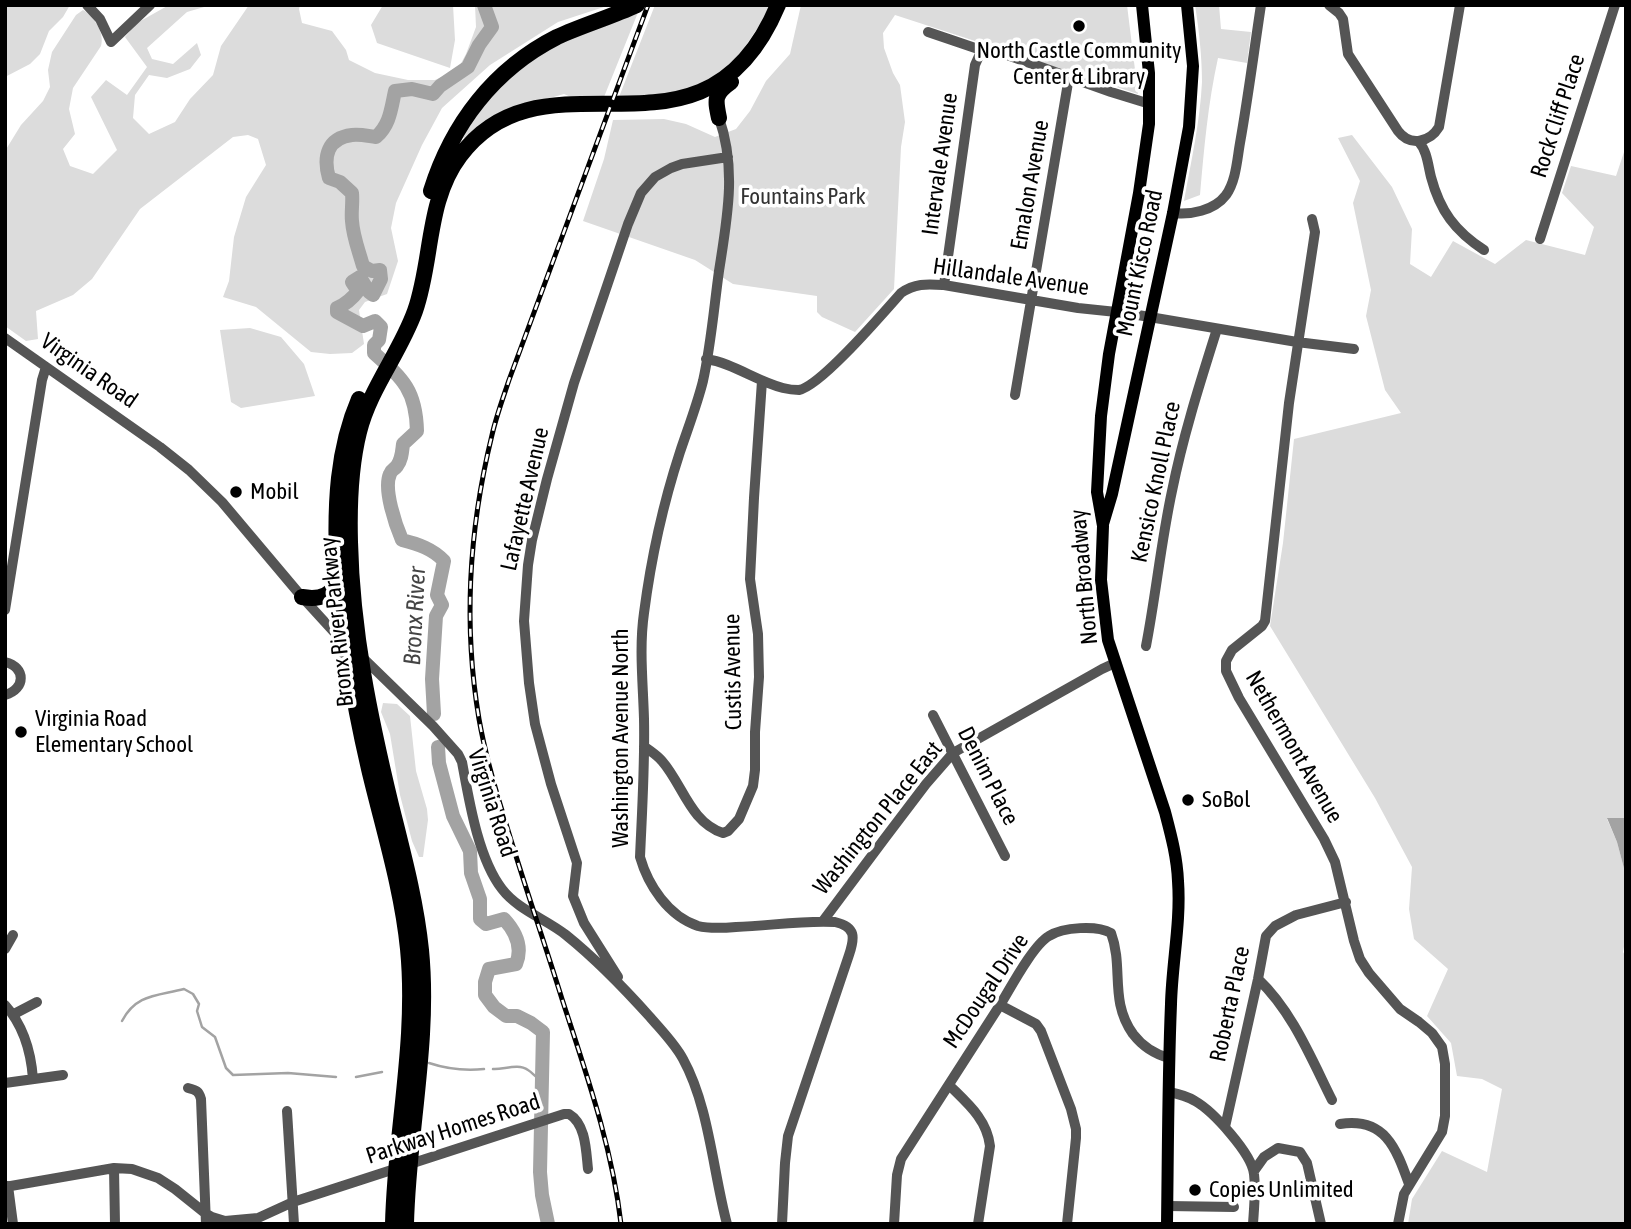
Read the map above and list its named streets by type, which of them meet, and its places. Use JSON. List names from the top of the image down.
{
  "streets": {
    "highway": ["Bronx River Parkway"],
    "main road": ["Mount Kisco Road", "North Broadway"],
    "street": [
      "Rock Cliff Place",
      "Intervale Avenue",
      "Emalon Avenue",
      "Hillandale Avenue",
      "Virginia Road",
      "Kensico Knoll Place",
      "Lafayette Avenue",
      "Custis Avenue",
      "Washington Avenue North",
      "Nethermont Avenue",
      "Denim Place",
      "Washington Place East",
      "McDougal Drive",
      "Roberta Place",
      "Parkway Homes Road"
    ]
  },
  "crossings": [
    ["Intervale Avenue", "Hillandale Avenue"],
    ["Emalon Avenue", "Hillandale Avenue"],
    ["Mount Kisco Road", "Hillandale Avenue"],
    ["Mount Kisco Road", "North Broadway"],
    ["Hillandale Avenue", "Kensico Knoll Place"],
    ["Hillandale Avenue", "North Broadway"],
    ["Hillandale Avenue", "Custis Avenue"],
    ["Hillandale Avenue", "Washington Avenue North"],
    ["Hillandale Avenue", "Nethermont Avenue"],
    ["Virginia Road", "Lafayette Avenue"],
    ["Virginia Road", "Bronx River Parkway"],
    ["Lafayette Avenue", "Washington Avenue North"],
    ["North Broadway", "Washington Place East"],
    ["North Broadway", "McDougal Drive"],
    ["Bronx River Parkway", "Parkway Homes Road"],
    ["Custis Avenue", "Washington Avenue North"],
    ["Washington Avenue North", "Washington Place East"],
    ["Nethermont Avenue", "Roberta Place"],
    ["Denim Place", "Washington Place East"]
  ],
  "water": ["Bronx River"],
  "parks": ["Fountains Park"],
  "places": [
    "North Castle Community Center & Library",
    "Mobil",
    "Virginia Road Elementary School",
    "SoBol",
    "Copies Unlimited"
  ]
}
